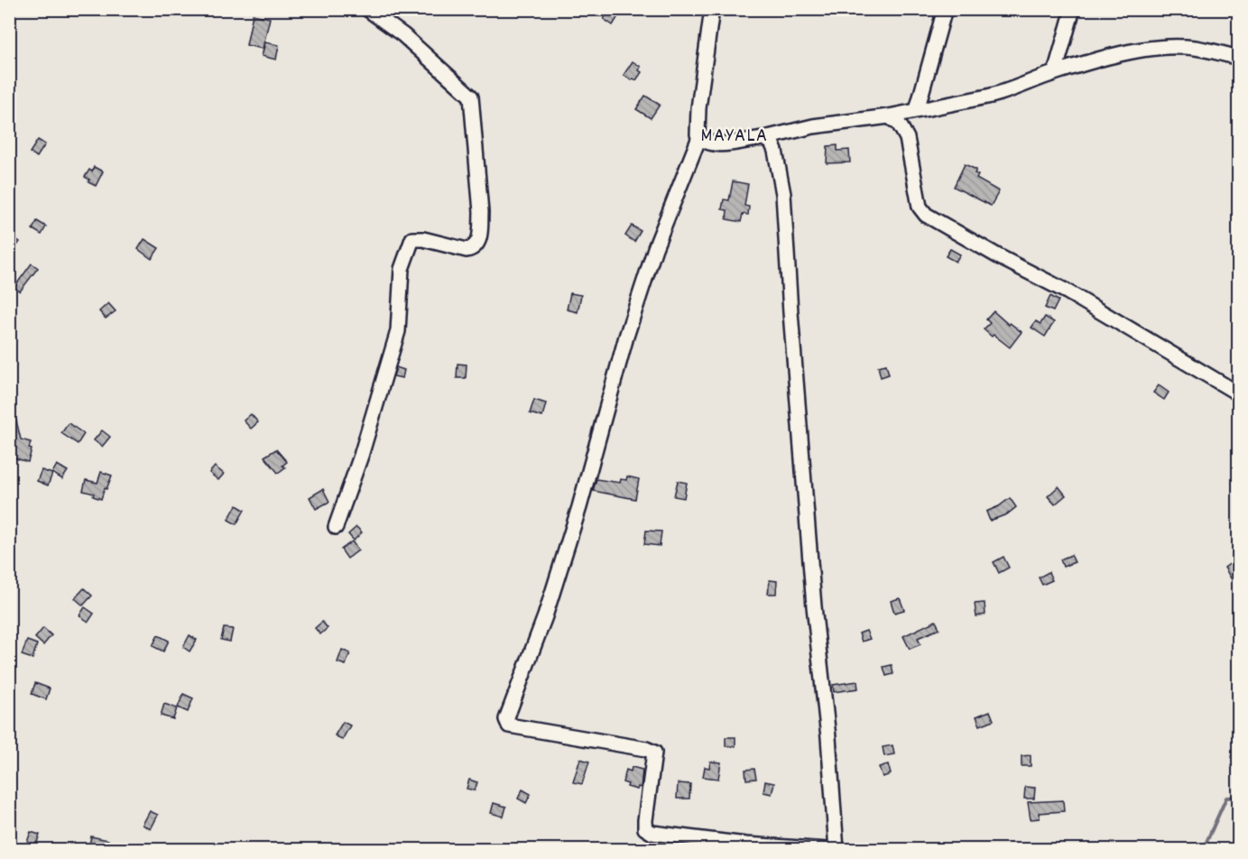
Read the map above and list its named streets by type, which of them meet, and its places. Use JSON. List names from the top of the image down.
{
  "districts": ["MAYALA"]
}
